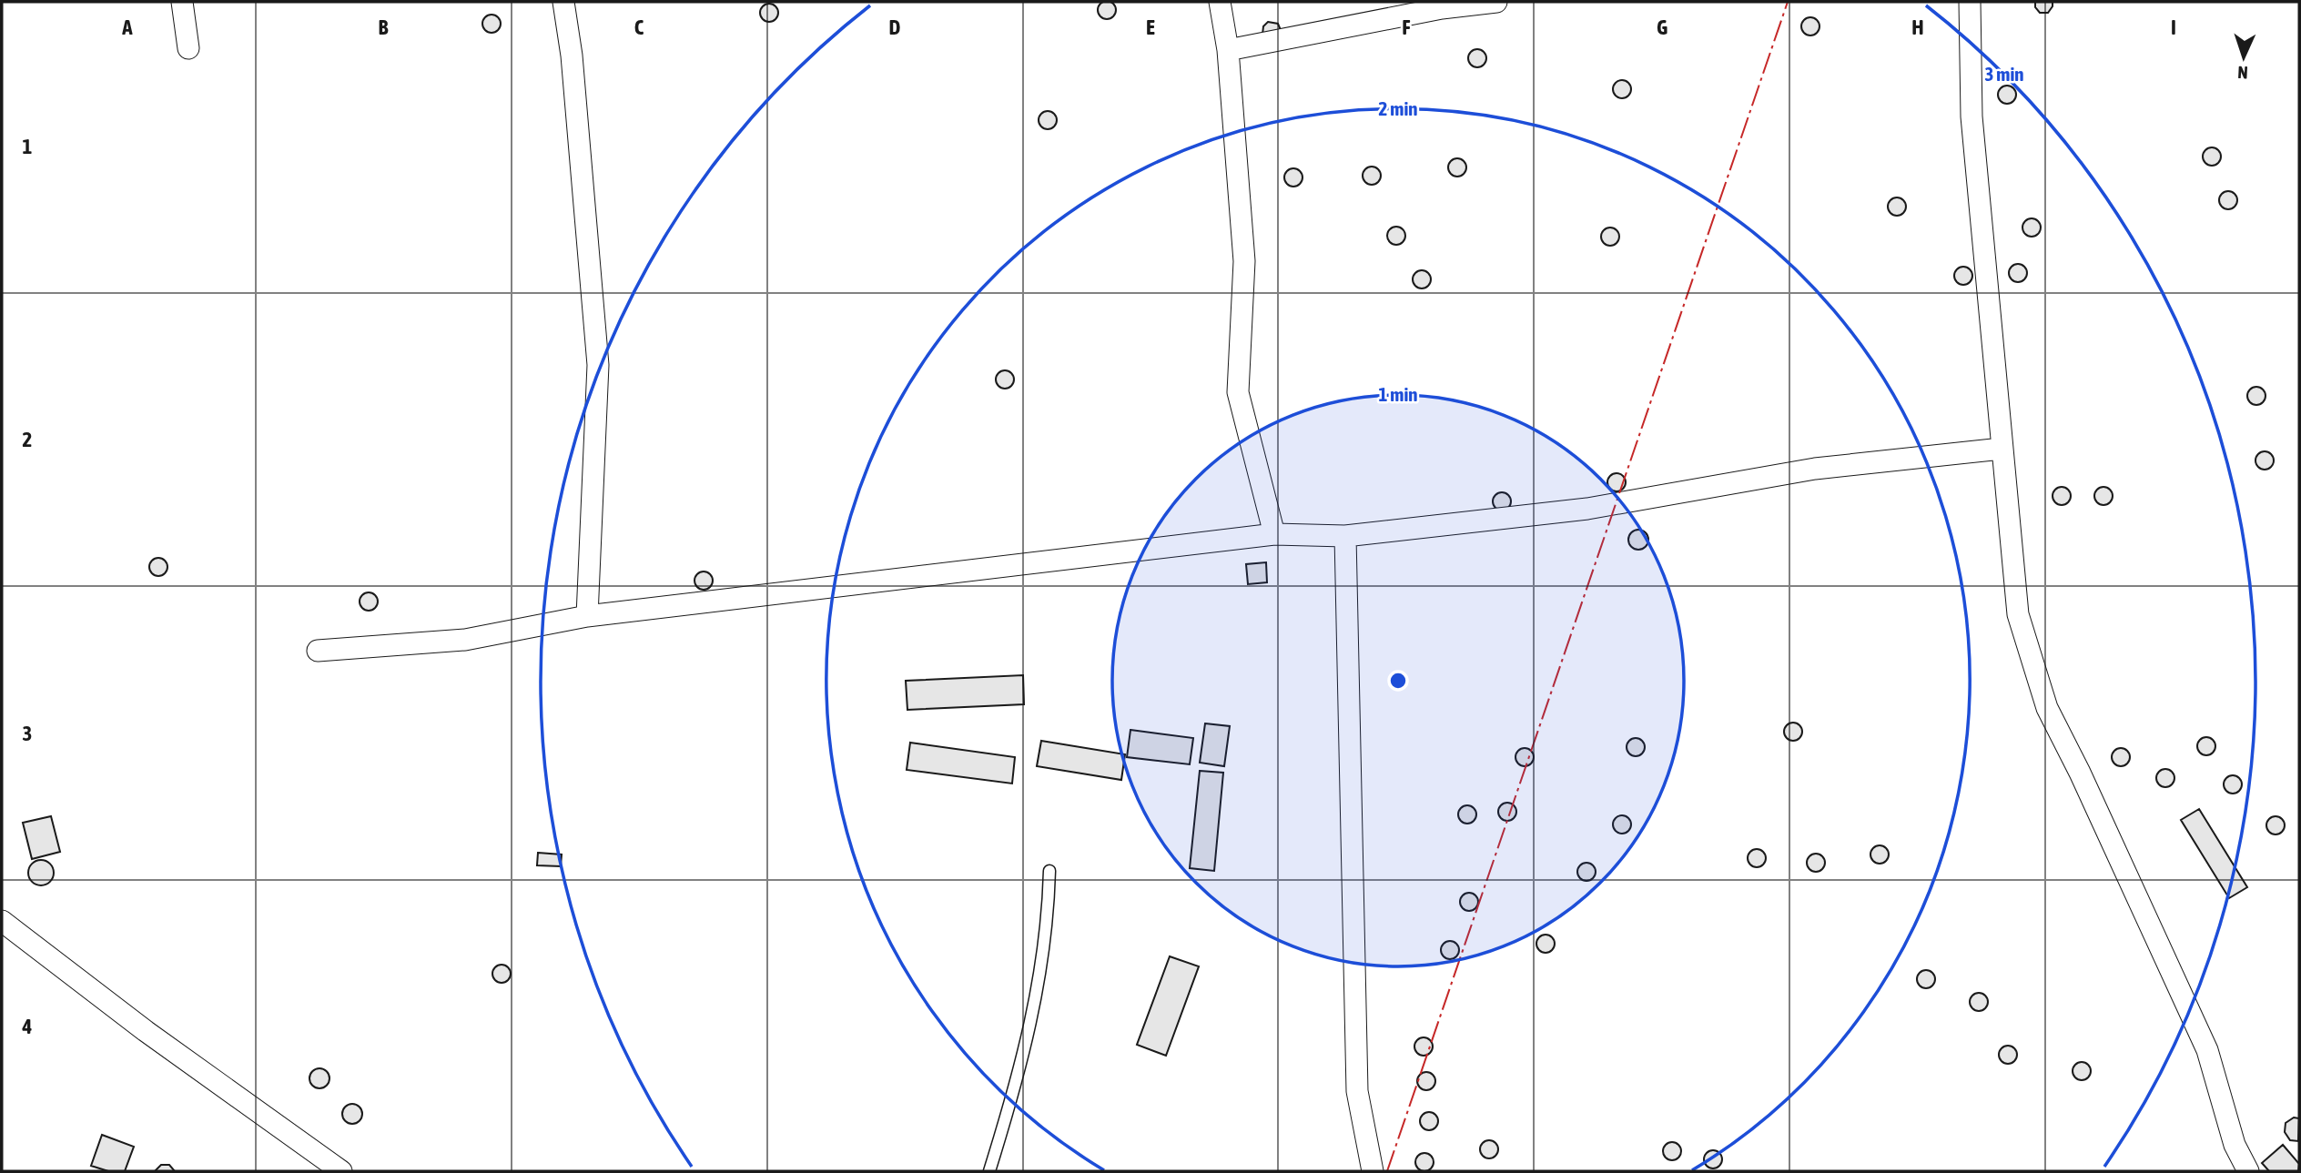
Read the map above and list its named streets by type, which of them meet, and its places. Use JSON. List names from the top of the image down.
{
  "north": "bottom",
  "grid": {
    "columns": [
      "A",
      "B",
      "C",
      "D",
      "E",
      "F",
      "G",
      "H",
      "I"
    ],
    "rows": [
      "1",
      "2",
      "3",
      "4"
    ]
  },
  "rings": ["3 min", "2 min", "1 min"]
}
